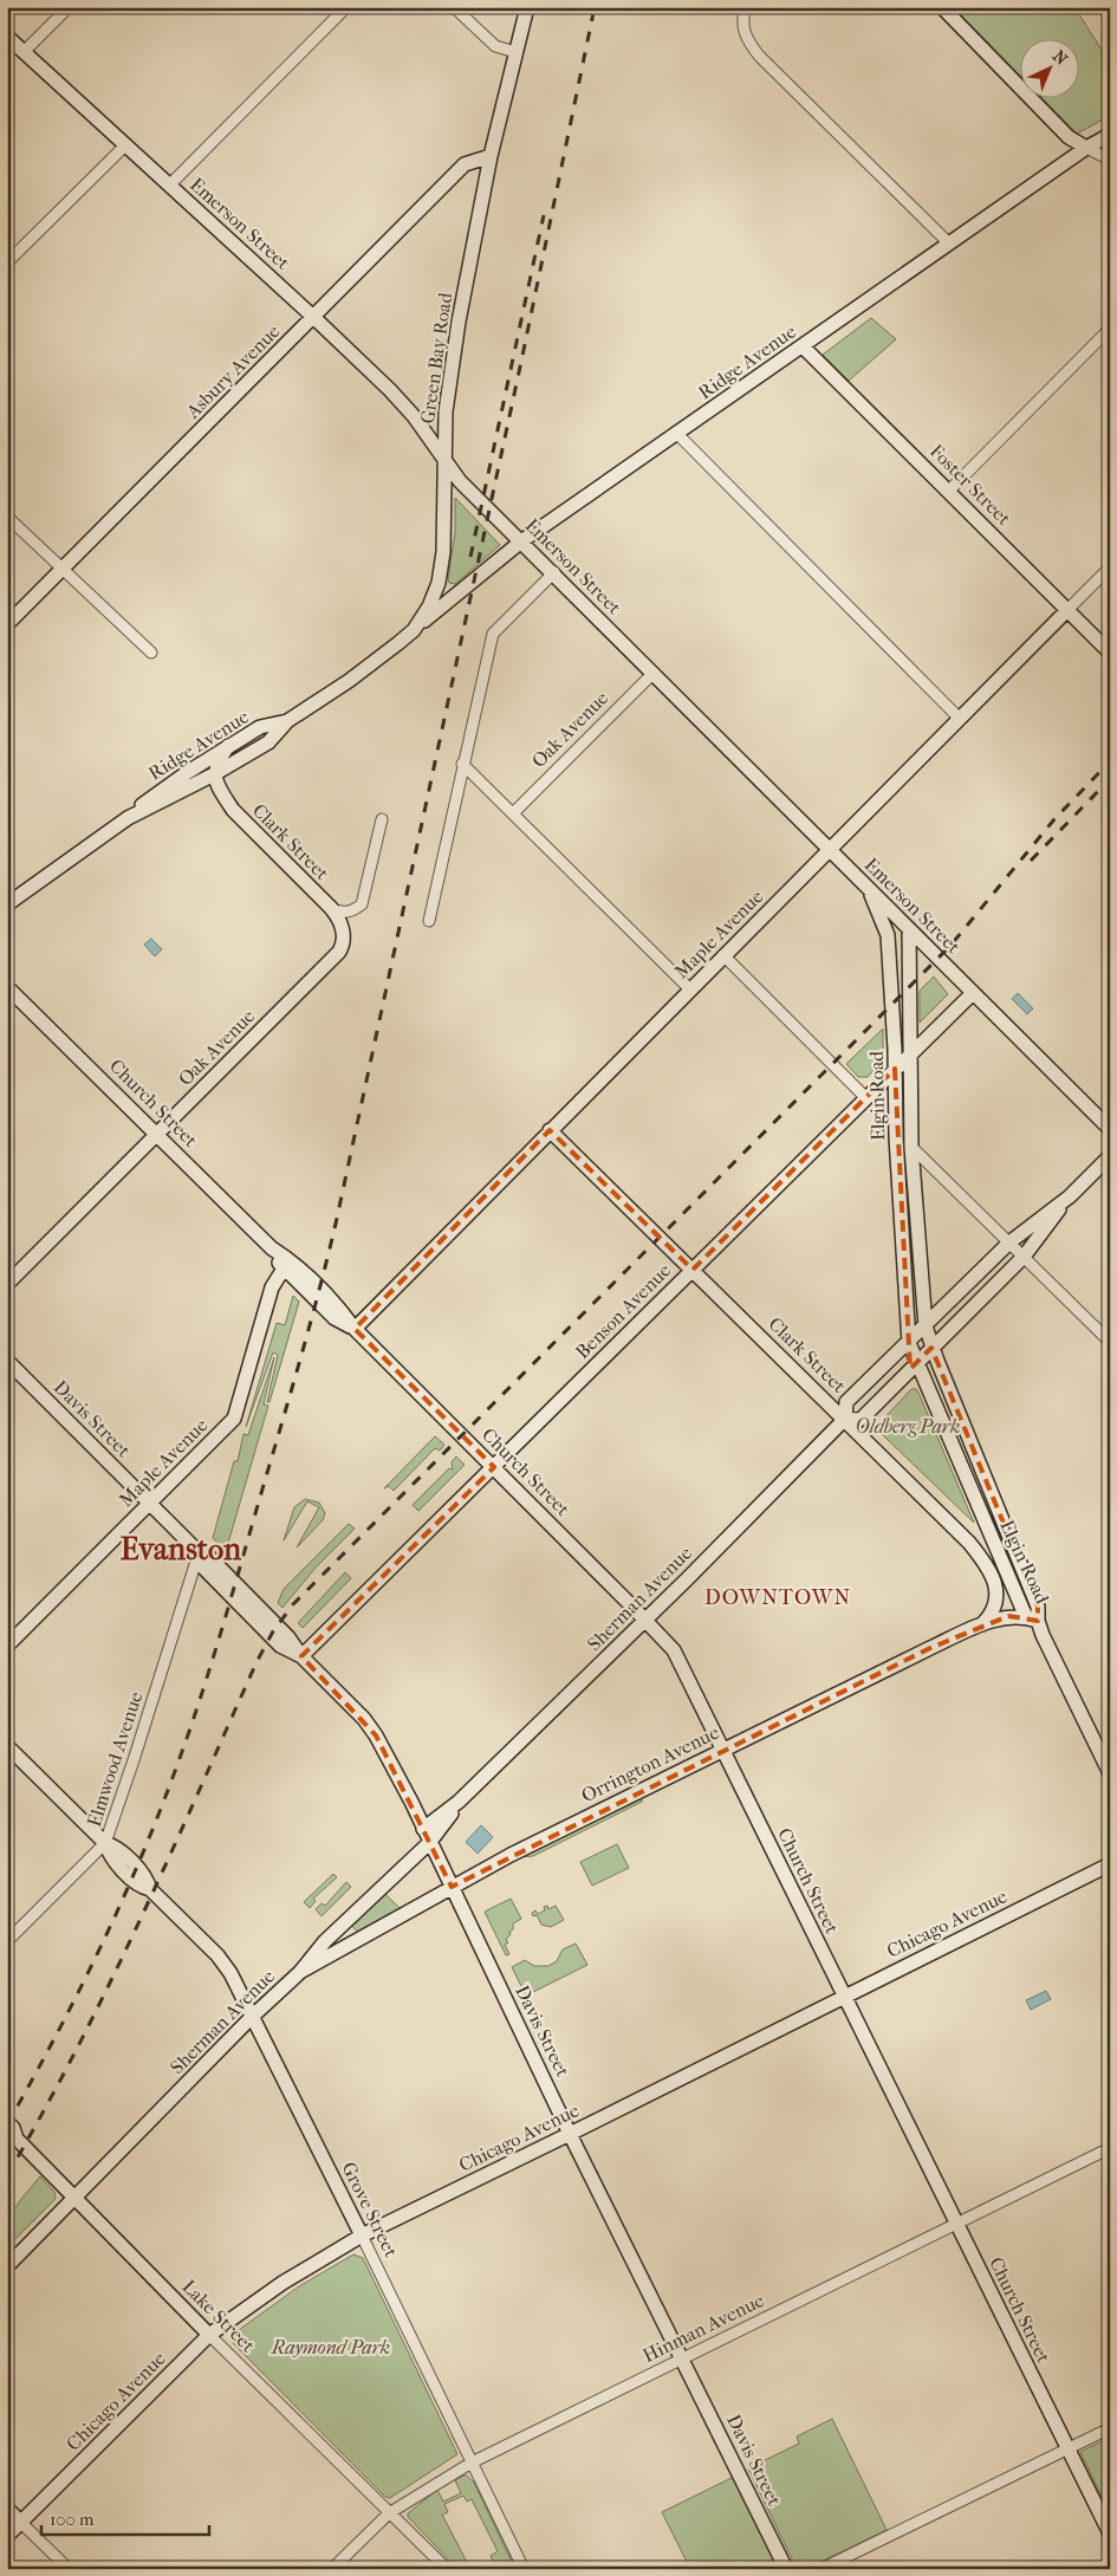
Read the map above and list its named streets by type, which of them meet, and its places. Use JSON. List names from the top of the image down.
{
  "streets": {
    "street": [
      "Emerson Street",
      "Green Bay Road",
      "Ridge Avenue",
      "Asbury Avenue",
      "Foster Street",
      "Oak Avenue",
      "Clark Street",
      "Maple Avenue",
      "Elgin Road",
      "Church Street",
      "Benson Avenue",
      "Davis Street",
      "Sherman Avenue",
      "Elmwood Avenue",
      "Orrington Avenue",
      "Chicago Avenue",
      "Grove Street",
      "Lake Street",
      "Hinman Avenue"
    ]
  },
  "crossings": [
    ["Emerson Street", "Green Bay Road"],
    ["Emerson Street", "Ridge Avenue"],
    ["Emerson Street", "Asbury Avenue"],
    ["Emerson Street", "Oak Avenue"],
    ["Emerson Street", "Maple Avenue"],
    ["Emerson Street", "Elgin Road"],
    ["Emerson Street", "Benson Avenue"],
    ["Green Bay Road", "Ridge Avenue"],
    ["Green Bay Road", "Asbury Avenue"],
    ["Ridge Avenue", "Foster Street"],
    ["Ridge Avenue", "Clark Street"],
    ["Foster Street", "Maple Avenue"],
    ["Oak Avenue", "Clark Street"],
    ["Oak Avenue", "Church Street"],
    ["Clark Street", "Maple Avenue"],
    ["Clark Street", "Benson Avenue"],
    ["Clark Street", "Sherman Avenue"],
    ["Clark Street", "Orrington Avenue"],
    ["Maple Avenue", "Church Street"],
    ["Maple Avenue", "Davis Street"],
    ["Elgin Road", "Benson Avenue"],
    ["Elgin Road", "Sherman Avenue"],
    ["Elgin Road", "Orrington Avenue"],
    ["Church Street", "Benson Avenue"],
    ["Church Street", "Sherman Avenue"],
    ["Church Street", "Orrington Avenue"],
    ["Church Street", "Chicago Avenue"],
    ["Church Street", "Hinman Avenue"],
    ["Benson Avenue", "Davis Street"],
    ["Davis Street", "Sherman Avenue"],
    ["Davis Street", "Elmwood Avenue"],
    ["Davis Street", "Orrington Avenue"],
    ["Davis Street", "Chicago Avenue"],
    ["Davis Street", "Hinman Avenue"],
    ["Sherman Avenue", "Orrington Avenue"],
    ["Sherman Avenue", "Grove Street"],
    ["Sherman Avenue", "Lake Street"],
    ["Elmwood Avenue", "Grove Street"],
    ["Chicago Avenue", "Grove Street"],
    ["Chicago Avenue", "Lake Street"],
    ["Grove Street", "Hinman Avenue"],
    ["Lake Street", "Hinman Avenue"]
  ],
  "districts": ["Evanston", "DOWNTOWN"],
  "parks": ["Oldberg Park", "Raymond Park"],
  "scale_bar": "100 m",
  "north": "top right"
}
